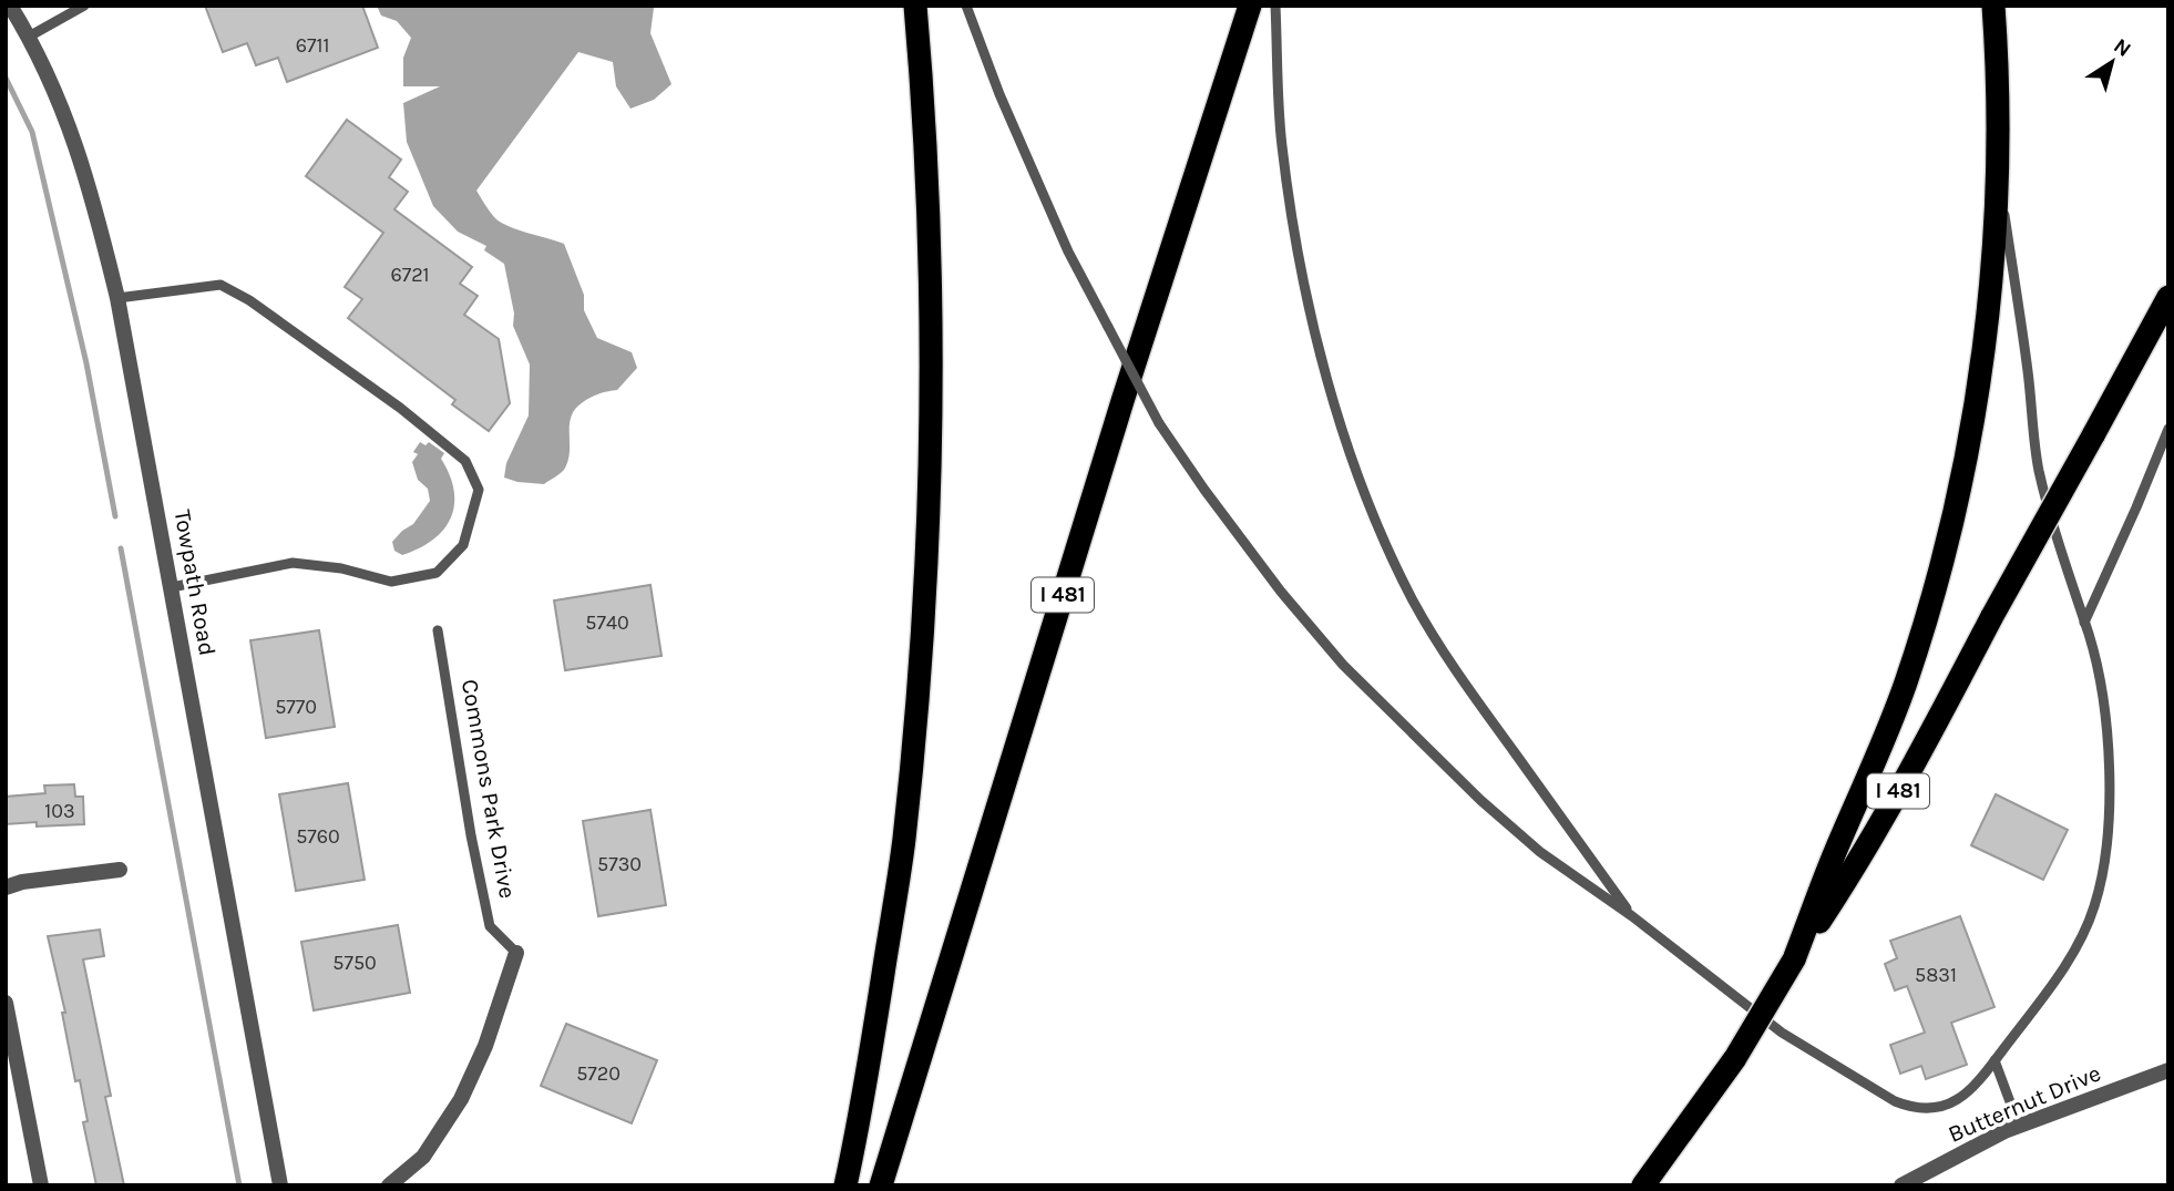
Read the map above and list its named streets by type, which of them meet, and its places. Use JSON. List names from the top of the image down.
{
  "streets": {
    "highway": ["I 481"],
    "street": ["Towpath Road", "Commons Park Drive", "Butternut Drive"]
  },
  "house_numbers": [
    "6711",
    "6721",
    "5740",
    "5770",
    "103",
    "5760",
    "5730",
    "5750",
    "5831",
    "5720"
  ],
  "north": "top right"
}
